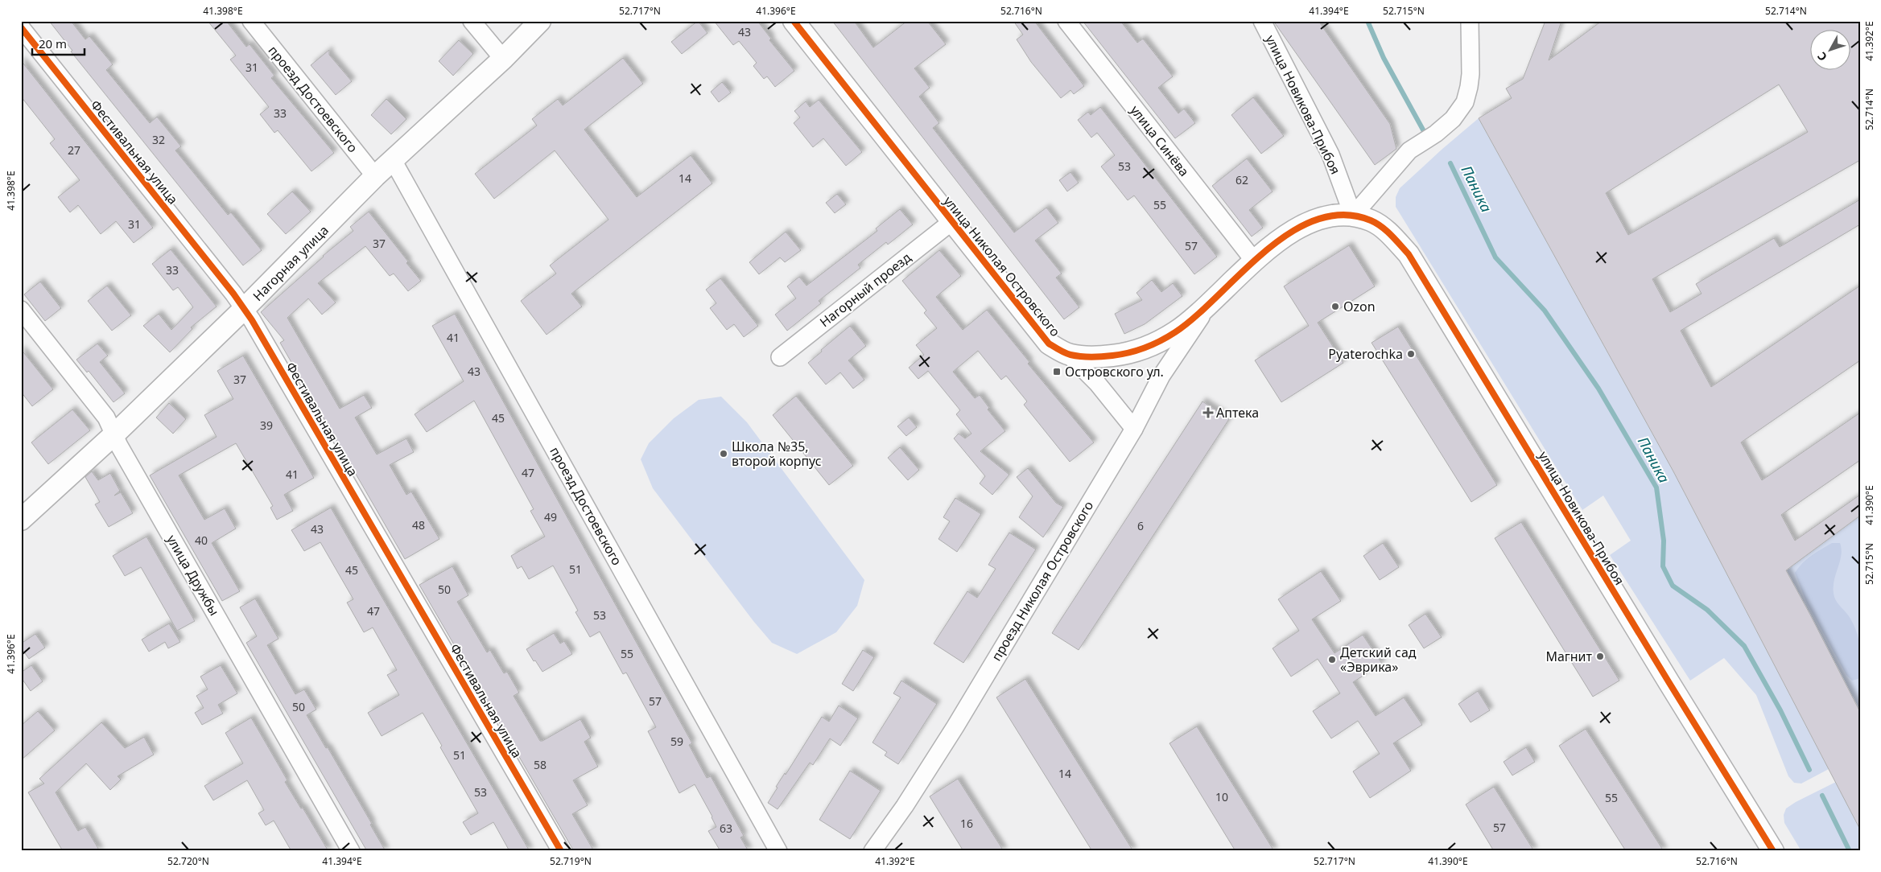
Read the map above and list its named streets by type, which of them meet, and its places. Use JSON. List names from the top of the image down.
{
  "streets": {
    "street": [
      "проезд Достоевского",
      "улица Новикова-Прибоя",
      "улица Синёва",
      "Фестивальная улица",
      "Нагорная улица",
      "улица Николая Островского",
      "Нагорный проезд",
      "улица Дружбы",
      "проезд Николая Островского"
    ]
  },
  "crossings": [
    ["проезд Достоевского", "Нагорная улица"],
    ["улица Новикова-Прибоя", "улица Николая Островского"],
    ["улица Синёва", "улица Николая Островского"],
    ["Фестивальная улица", "Нагорная улица"],
    ["Нагорная улица", "улица Дружбы"],
    ["улица Николая Островского", "Нагорный проезд"],
    ["улица Николая Островского", "проезд Николая Островского"]
  ],
  "water": ["Паника"],
  "places": {
    "other": [
      "Ozon",
      "Pyaterochka",
      "Школа №35, второй корпус",
      "Магнит",
      "Детский сад «Эврика»"
    ],
    "transit": ["Островского ул."],
    "health": ["Аптека"]
  },
  "house_numbers": [
    "43",
    "31",
    "33",
    "32",
    "27",
    "53",
    "14",
    "62",
    "55",
    "31",
    "37",
    "57",
    "33",
    "41",
    "43",
    "37",
    "45",
    "39",
    "47",
    "41",
    "49",
    "48",
    "6",
    "43",
    "40",
    "51",
    "45",
    "50",
    "47",
    "53",
    "55",
    "57",
    "50",
    "59",
    "51",
    "58",
    "14",
    "53",
    "10",
    "55",
    "16",
    "57",
    "63"
  ],
  "scale_bar": "20 m",
  "north": "bottom left",
  "coordinates": [
    "41.398°E",
    "52.717°N",
    "41.396°E",
    "52.716°N",
    "41.394°E",
    "52.715°N",
    "52.714°N",
    "41.392°E",
    "41.390°E",
    "52.720°N",
    "52.719°N"
  ]
}
